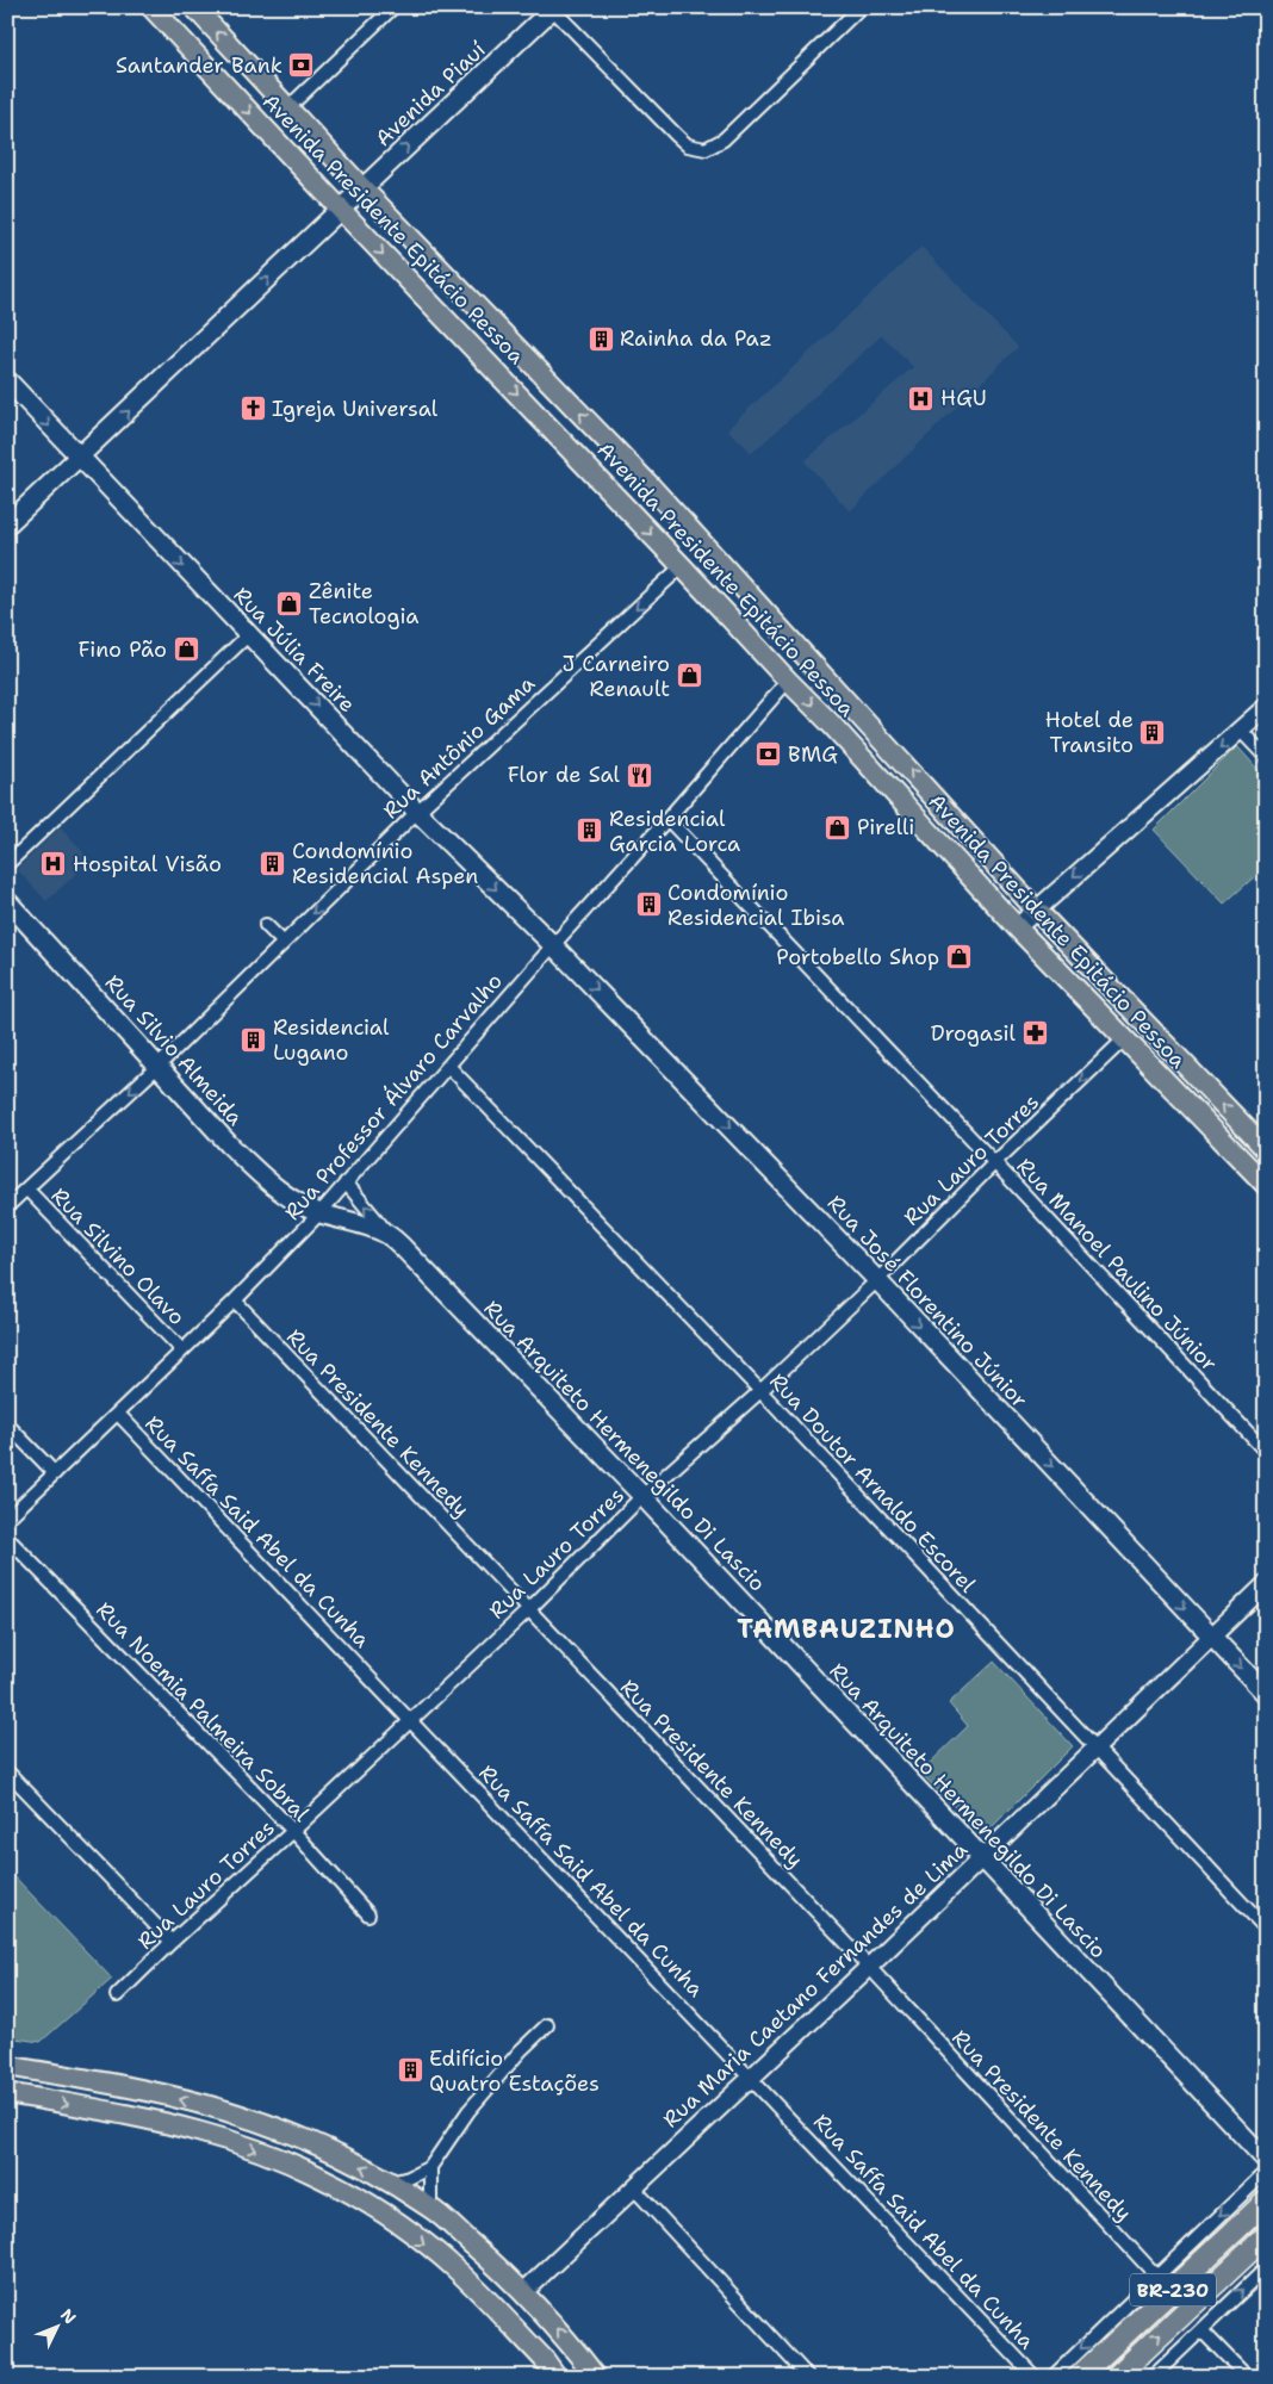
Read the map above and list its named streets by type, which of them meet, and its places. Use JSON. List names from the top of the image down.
{
  "streets": {
    "highway": ["BR-230"],
    "main road": [
      "Avenida Piauí",
      "Avenida Presidente Epitácio Pessoa",
      "Rua Júlia Freire",
      "Rua Silvio Almeida",
      "Rua José Florentino Júnior",
      "Rua Arquiteto Hermenegildo Di Lascio"
    ],
    "street": [
      "Rua Antônio Gama",
      "Rua Professor Álvaro Carvalho",
      "Rua Lauro Torres",
      "Rua Silvino Olavo",
      "Rua Manoel Paulino Júnior",
      "Rua Presidente Kennedy",
      "Rua Doutor Arnaldo Escorel",
      "Rua Saffa Said Abel da Cunha",
      "Rua Noemia Palmeira Sobral",
      "Rua Maria Caetano Fernandes de Lima"
    ]
  },
  "crossings": [
    ["Avenida Piauí", "Avenida Presidente Epitácio Pessoa"],
    ["Avenida Piauí", "Rua Júlia Freire"],
    ["Avenida Presidente Epitácio Pessoa", "Rua Antônio Gama"],
    ["Avenida Presidente Epitácio Pessoa", "Rua Professor Álvaro Carvalho"],
    ["Avenida Presidente Epitácio Pessoa", "Rua Lauro Torres"],
    ["Rua Júlia Freire", "Rua Antônio Gama"],
    ["Rua Júlia Freire", "Rua Professor Álvaro Carvalho"],
    ["Rua Júlia Freire", "Rua José Florentino Júnior"],
    ["Rua Antônio Gama", "Rua Silvio Almeida"],
    ["Rua Antônio Gama", "Rua Silvino Olavo"],
    ["Rua Silvio Almeida", "Rua Professor Álvaro Carvalho"],
    ["Rua Silvio Almeida", "Rua Arquiteto Hermenegildo Di Lascio"],
    ["Rua Professor Álvaro Carvalho", "Rua Silvino Olavo"],
    ["Rua Professor Álvaro Carvalho", "Rua Manoel Paulino Júnior"],
    ["Rua Professor Álvaro Carvalho", "Rua José Florentino Júnior"],
    ["Rua Professor Álvaro Carvalho", "Rua Presidente Kennedy"],
    ["Rua Professor Álvaro Carvalho", "Rua Arquiteto Hermenegildo Di Lascio"],
    ["Rua Professor Álvaro Carvalho", "Rua Doutor Arnaldo Escorel"],
    ["Rua Professor Álvaro Carvalho", "Rua Saffa Said Abel da Cunha"],
    ["Rua Lauro Torres", "Rua Manoel Paulino Júnior"],
    ["Rua Lauro Torres", "Rua José Florentino Júnior"],
    ["Rua Lauro Torres", "Rua Presidente Kennedy"],
    ["Rua Lauro Torres", "Rua Arquiteto Hermenegildo Di Lascio"],
    ["Rua Lauro Torres", "Rua Doutor Arnaldo Escorel"],
    ["Rua Lauro Torres", "Rua Saffa Said Abel da Cunha"],
    ["Rua Lauro Torres", "Rua Noemia Palmeira Sobral"],
    ["Rua José Florentino Júnior", "Rua Maria Caetano Fernandes de Lima"],
    ["Rua Presidente Kennedy", "Rua Maria Caetano Fernandes de Lima"],
    ["Rua Arquiteto Hermenegildo Di Lascio", "Rua Maria Caetano Fernandes de Lima"],
    ["Rua Doutor Arnaldo Escorel", "Rua Maria Caetano Fernandes de Lima"],
    ["Rua Saffa Said Abel da Cunha", "Rua Maria Caetano Fernandes de Lima"]
  ],
  "one_way": [
    "Avenida Piauí",
    "Rua Júlia Freire",
    "Rua Antônio Gama",
    "Rua José Florentino Júnior"
  ],
  "districts": ["TAMBAUZINHO"],
  "places": {
    "bank": ["Santander Bank", "BMG"],
    "building": [
      "Rainha da Paz",
      "Hotel de Transito",
      "Residencial Garcia Lorca",
      "Condomínio Residencial Aspen",
      "Condomínio Residencial Ibisa",
      "Residencial Lugano",
      "Edifício Quatro Estações"
    ],
    "hospital": ["HGU", "Hospital Visão"],
    "church": ["Igreja Universal"],
    "shop": [
      "Zênite Tecnologia",
      "Fino Pão",
      "J Carneiro Renault",
      "Pirelli",
      "Portobello Shop"
    ],
    "restaurant": ["Flor de Sal"],
    "pharmacy": ["Drogasil"]
  },
  "north": "top right"
}
